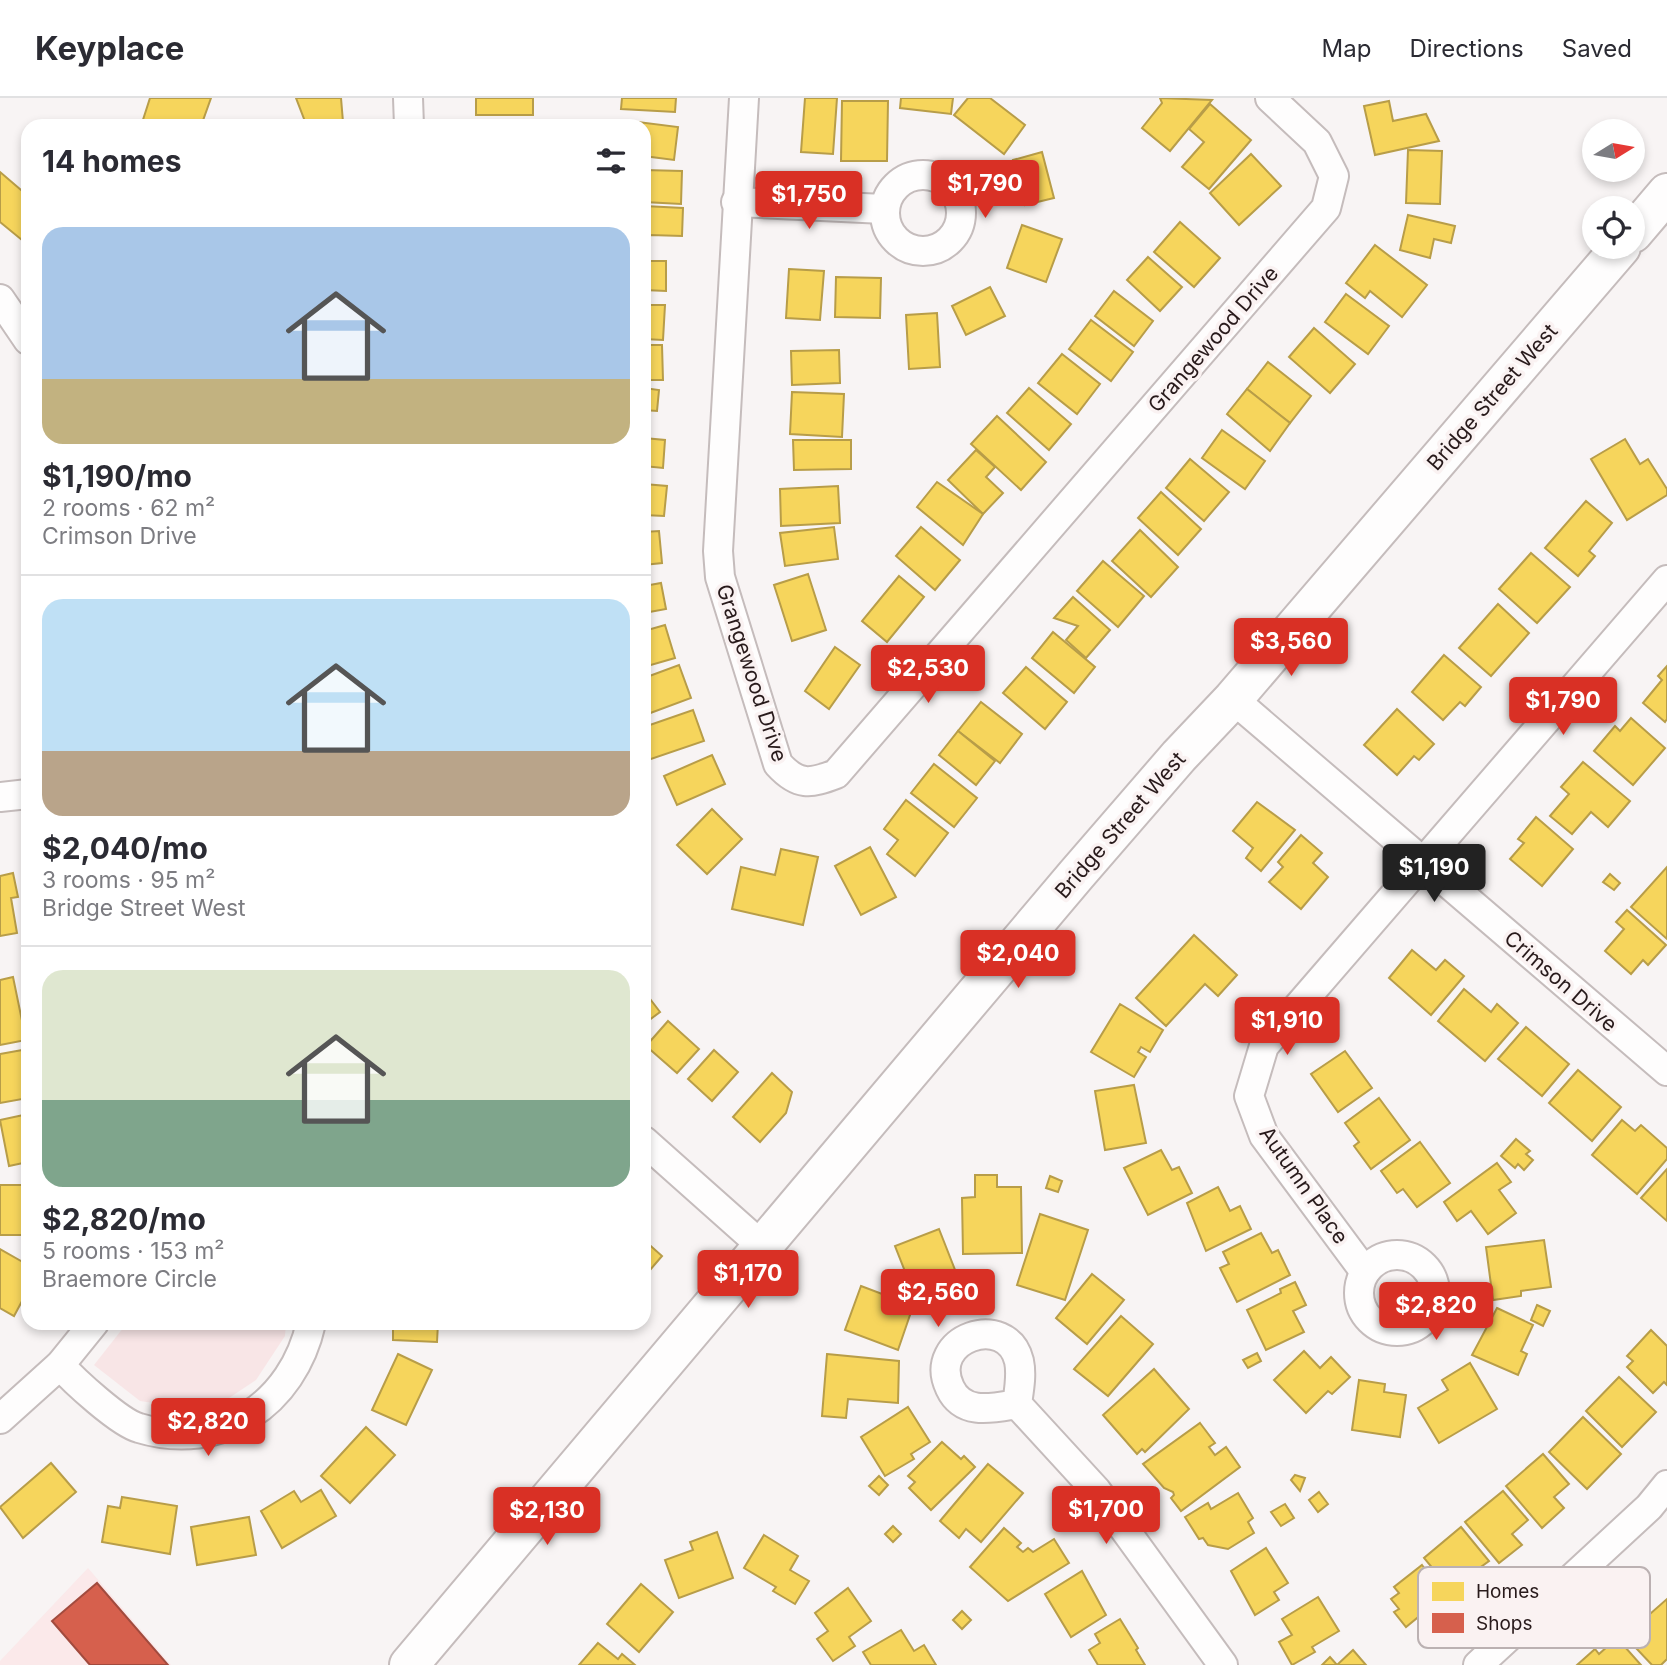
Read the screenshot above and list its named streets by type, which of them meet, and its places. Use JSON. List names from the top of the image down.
{
  "streets": {
    "main road": ["Bridge Street West"],
    "street": ["Grangewood Drive", "Crimson Drive", "Autumn Place"]
  },
  "crossings": [
    ["Bridge Street West", "Crimson Drive"],
    ["Crimson Drive", "Autumn Place"]
  ],
  "legend": ["Homes", "Shops"],
  "north": "right",
  "page": {
    "header": "Keyplace",
    "nav": ["Map", "Directions", "Saved"],
    "heading": "14 homes",
    "price": [
      "$1,790",
      "$1,750",
      "$3,560",
      "$2,530",
      "$1,790",
      "$1,190",
      "$2,040",
      "$1,910",
      "$1,170",
      "$2,560",
      "$2,820",
      "$2,820",
      "$1,700",
      "$2,130"
    ],
    "list": [
      {
        "name": "$1,190/mo",
        "note": "2 rooms · 62 m² · Crimson Drive"
      },
      {
        "name": "$2,040/mo",
        "note": "3 rooms · 95 m² · Bridge Street West"
      },
      {
        "name": "$2,820/mo",
        "note": "5 rooms · 153 m² · Braemore Circle"
      }
    ]
  }
}
